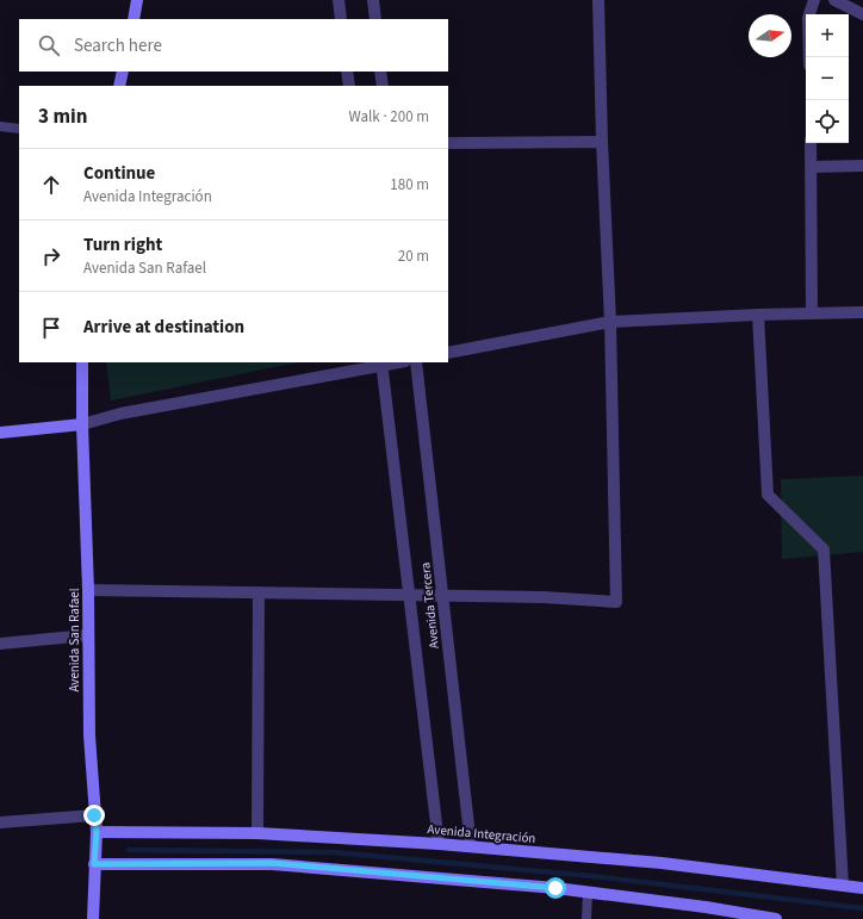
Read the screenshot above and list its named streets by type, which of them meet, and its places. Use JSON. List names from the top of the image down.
{
  "streets": {
    "street": ["Avenida Tercera", "Avenida San Rafael", "Avenida Integración"]
  },
  "crossings": [
    ["Avenida Tercera", "Avenida Integración"],
    ["Avenida San Rafael", "Avenida Integración"]
  ],
  "north": "right",
  "page": {
    "map_buttons": ["+", "−"],
    "search": "Search here",
    "heading": ["3 min", "Walk · 200 m"],
    "list": [
      ["Continue", "Avenida Integración", "180 m"],
      ["Turn right", "Avenida San Rafael", "20 m"],
      "Arrive at destination"
    ]
  }
}
